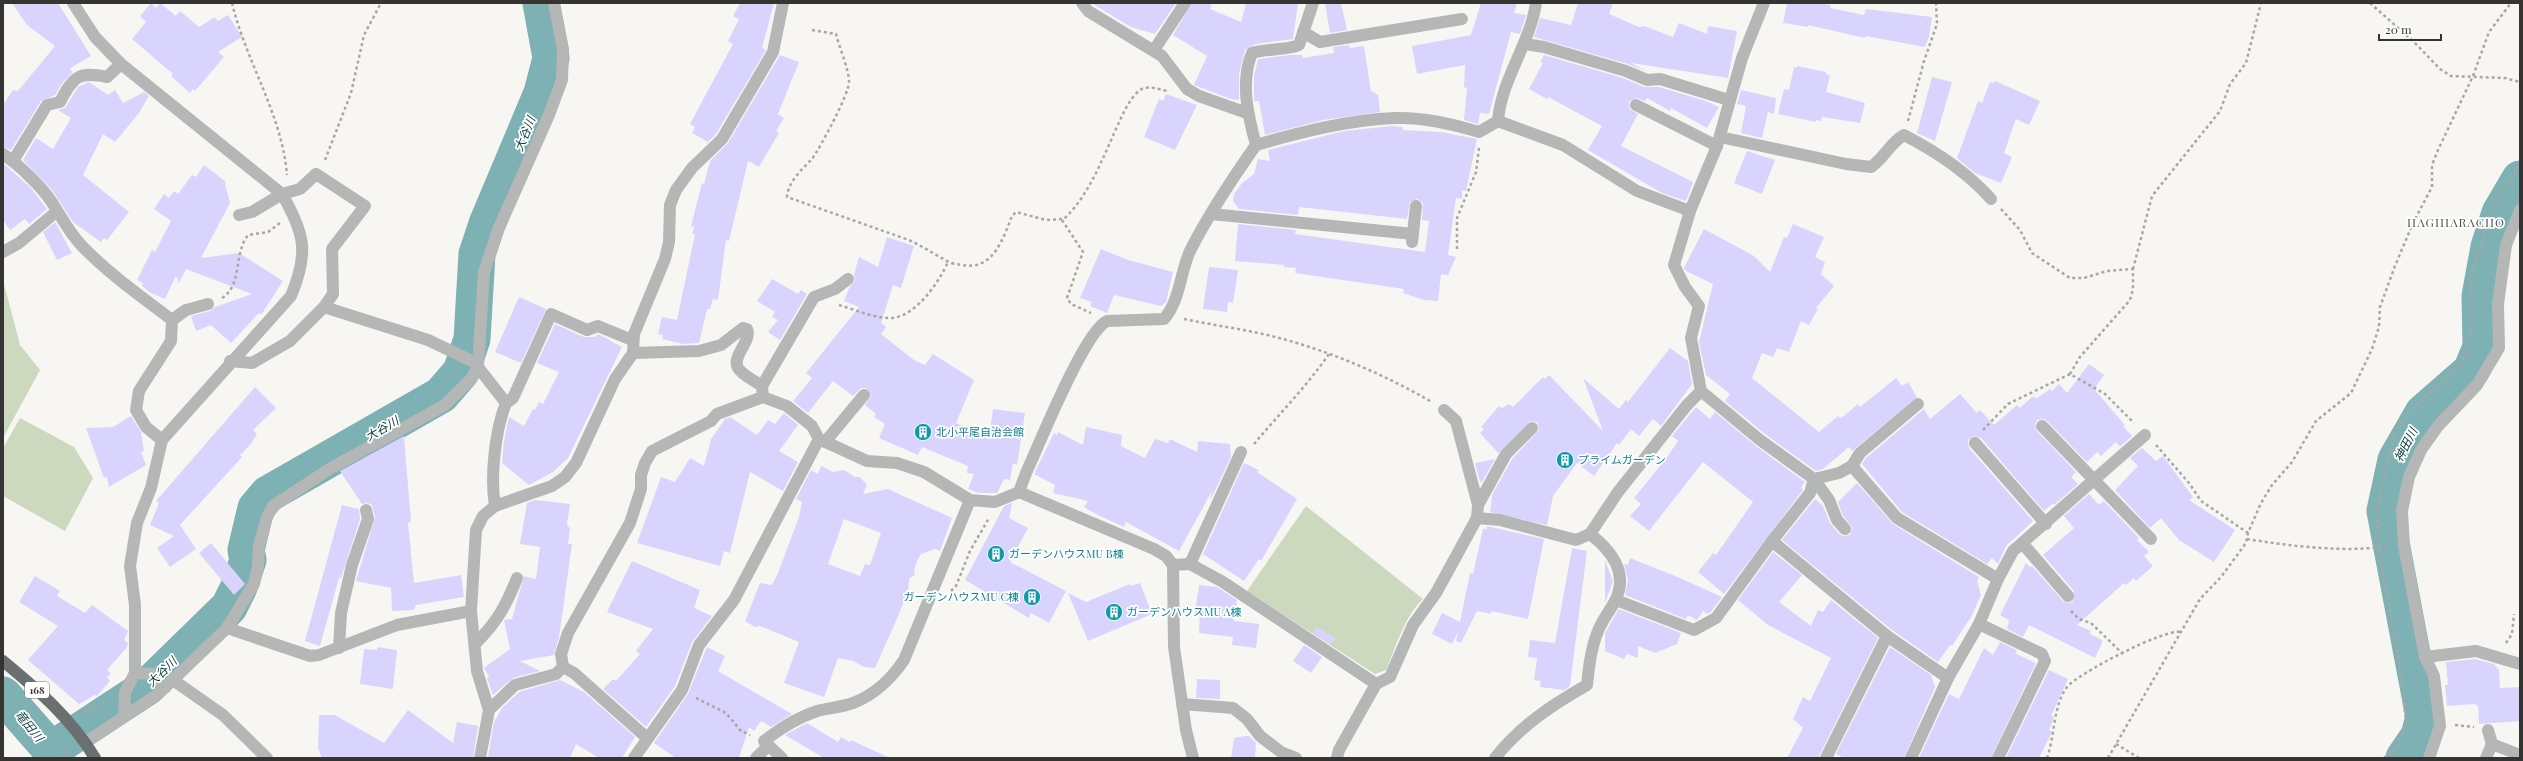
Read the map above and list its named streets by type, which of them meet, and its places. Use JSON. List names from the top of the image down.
{
  "streets": {
    "highway": ["168"]
  },
  "districts": ["HAGIHARACHO"],
  "water": ["大谷川", "神田川", "竜田川"],
  "places": {
    "building": [
      "北小平尾自治会館",
      "プライムガーデン",
      "ガーデンハウスMU B棟",
      "ガーデンハウスMU C棟",
      "ガーデンハウスMU A棟"
    ]
  },
  "scale_bar": "20 m"
}
